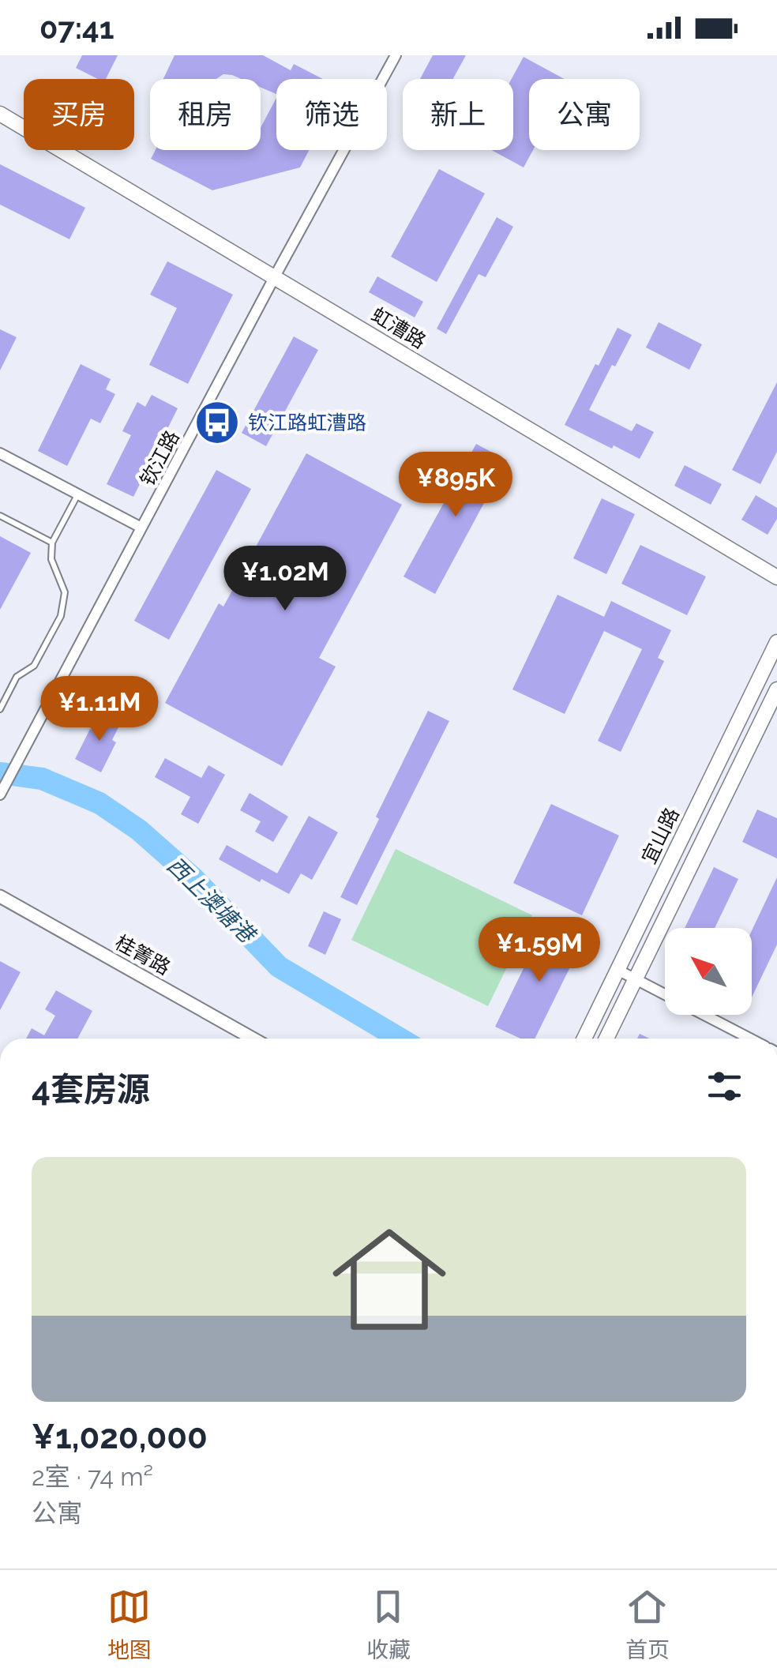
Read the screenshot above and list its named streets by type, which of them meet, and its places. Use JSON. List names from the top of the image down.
{
  "streets": {
    "main road": ["虹漕路", "宜山路"],
    "street": ["钦江路", "桂箐路"]
  },
  "crossings": [
    ["虹漕路", "钦江路"]
  ],
  "water": ["西上澳塘港"],
  "places": {
    "bus stop": ["钦江路虹漕路"]
  },
  "north": "top left",
  "page": {
    "status": "07:41",
    "chip": [
      "买房",
      "租房",
      "筛选",
      "新上",
      "公寓"
    ],
    "price": [
      "¥895K",
      "¥1.02M",
      "¥1.11M",
      "¥1.59M"
    ],
    "heading": "4套房源",
    "list": [
      {
        "name": "¥1,020,000",
        "note": "2室 · 74 m² · 公寓"
      }
    ],
    "tabs": ["地图", "收藏", "首页"]
  }
}
